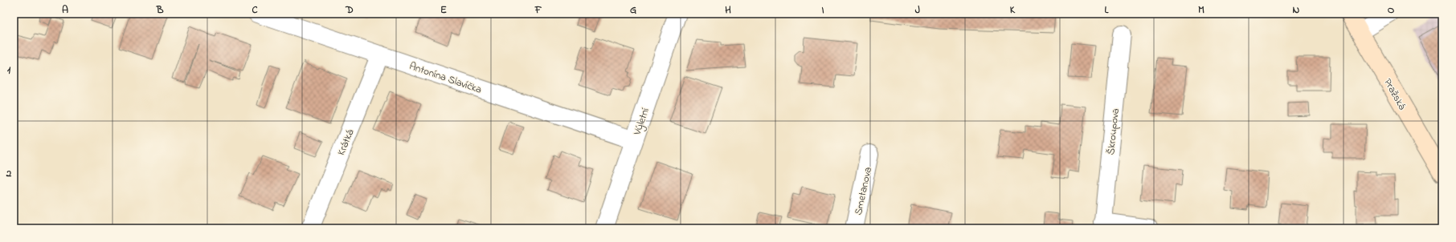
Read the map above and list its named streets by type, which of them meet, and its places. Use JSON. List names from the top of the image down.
{
  "streets": {
    "main road": ["Pražská"],
    "street": [
      "Antonína Slavíčka",
      "Výletní",
      "Škroupova",
      "Krátká",
      "Smetanova"
    ]
  },
  "crossings": [
    ["Antonína Slavíčka", "Výletní"],
    ["Antonína Slavíčka", "Krátká"]
  ],
  "grid": {
    "columns": [
      "A",
      "B",
      "C",
      "D",
      "E",
      "F",
      "G",
      "H",
      "I",
      "J",
      "K",
      "L",
      "M",
      "N",
      "O"
    ],
    "rows": ["1", "2"]
  }
}
